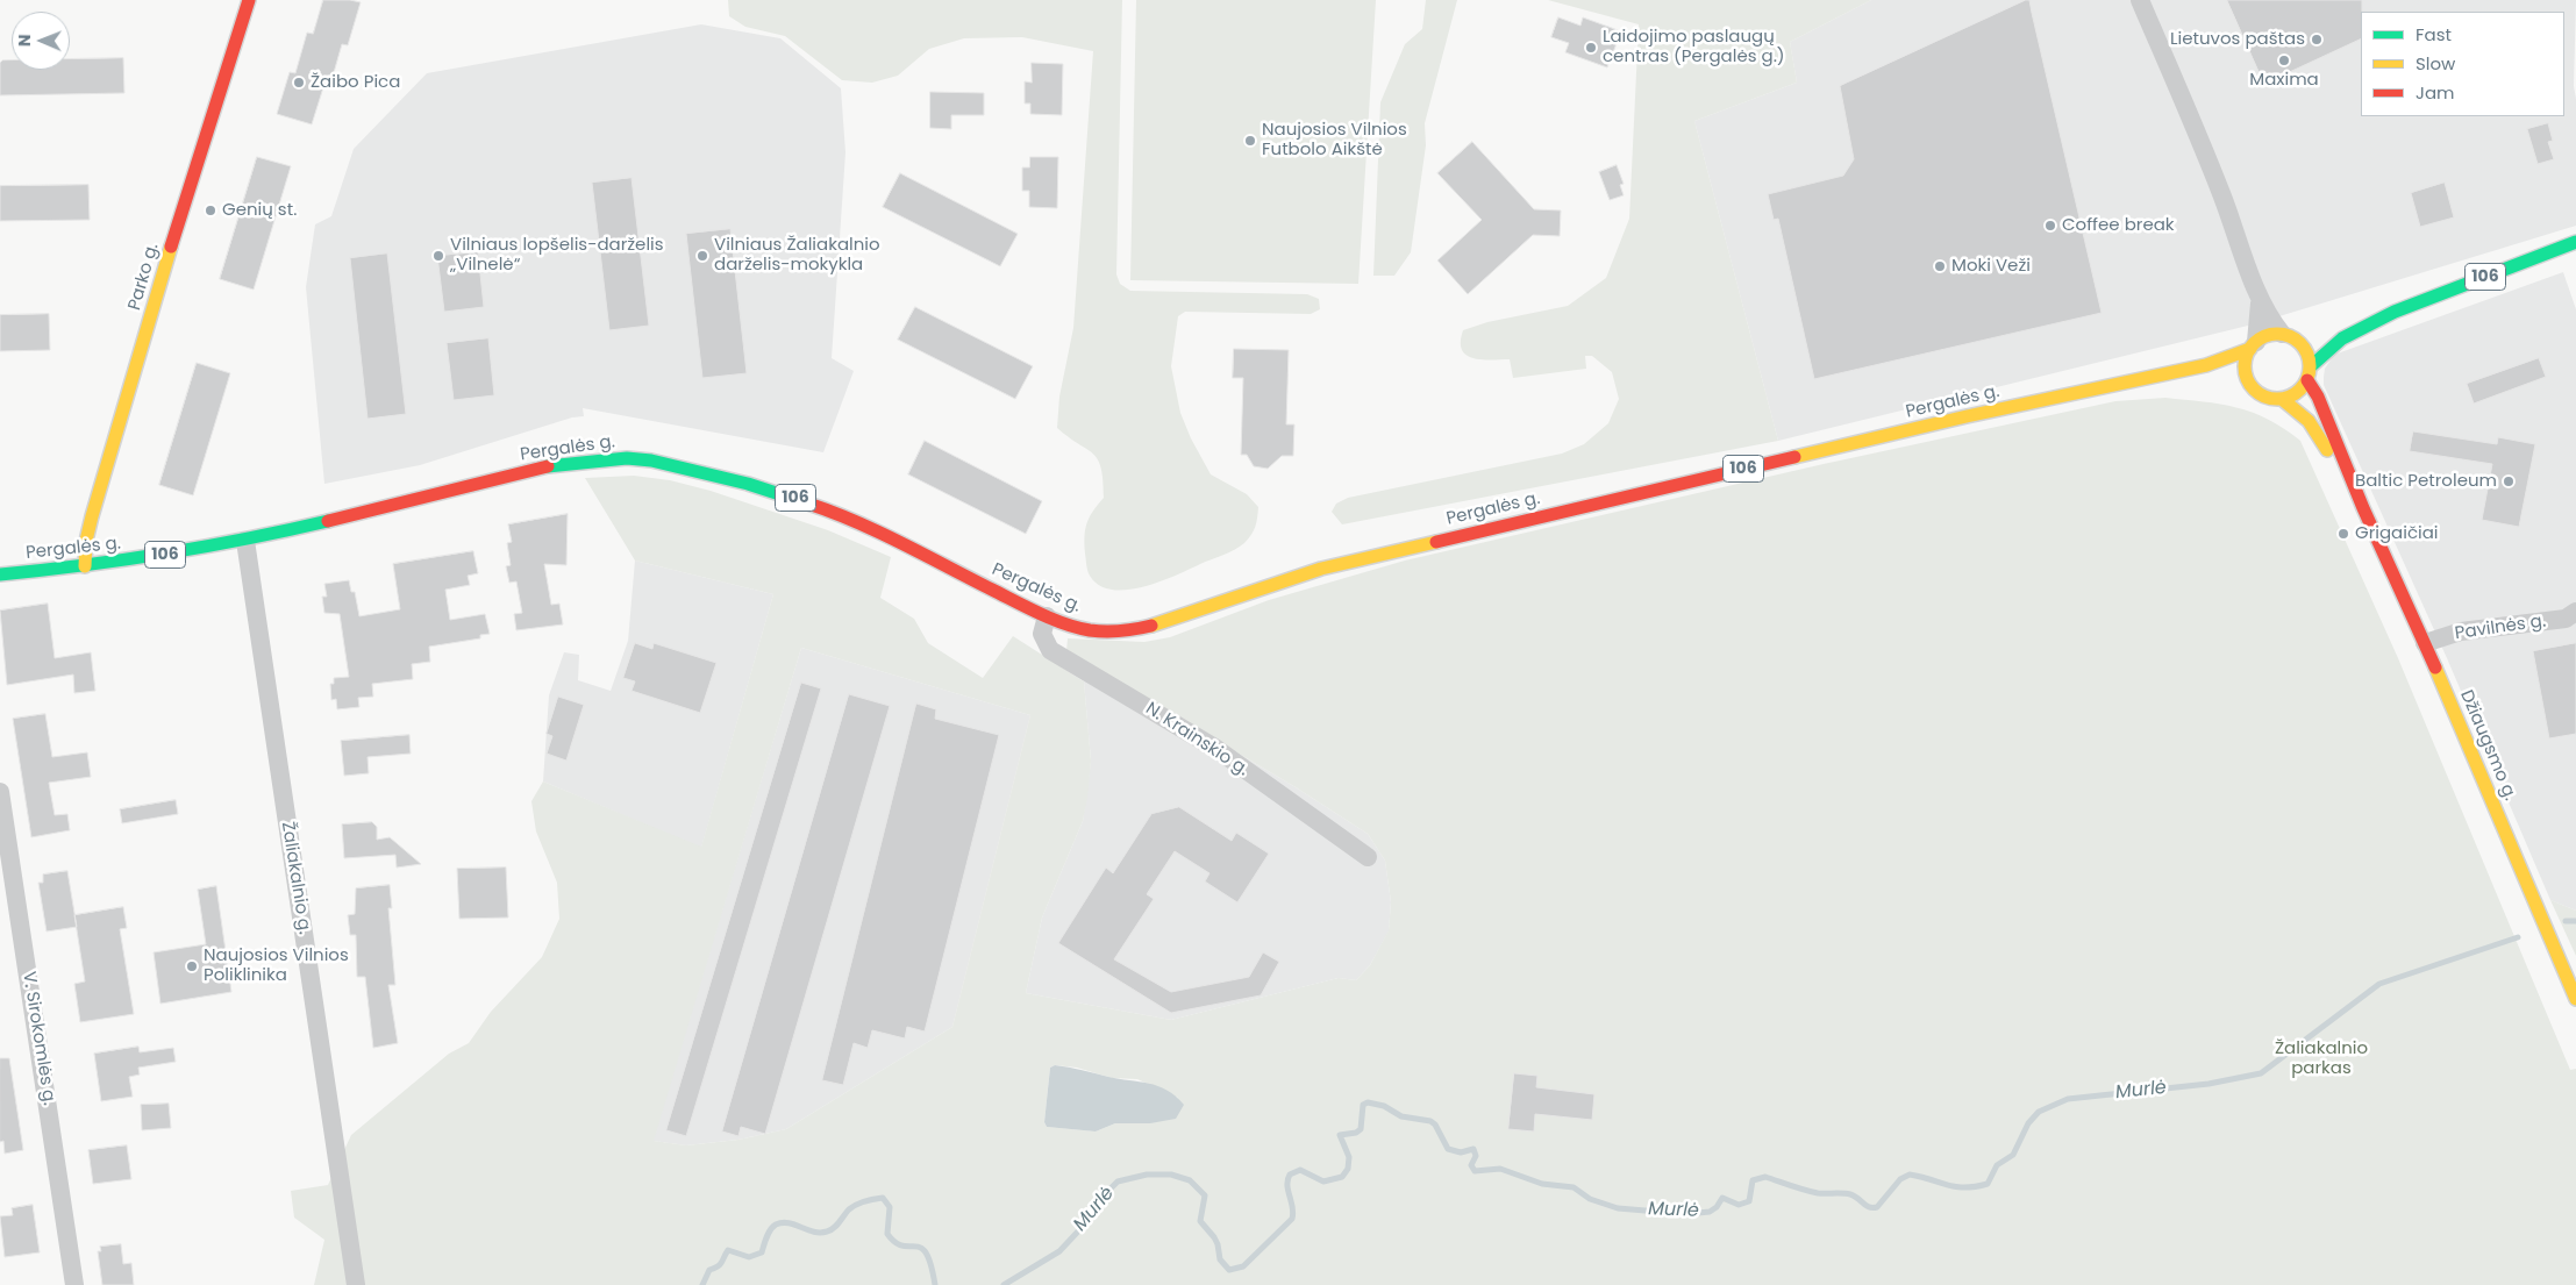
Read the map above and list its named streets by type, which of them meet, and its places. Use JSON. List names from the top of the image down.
{
  "streets": {
    "main road": [
      "Parko g.",
      "106",
      "Pergalės g.",
      "Džiaugsmo g."
    ],
    "street": [
      "Pavilnės g.",
      "N. Krainskio g.",
      "Žaliakalnio g.",
      "V. Sirokomlės g."
    ]
  },
  "crossings": [
    ["Parko g.", "Pergalės g."],
    ["106", "Pergalės g."],
    ["106", "Džiaugsmo g."],
    ["Pergalės g.", "N. Krainskio g."],
    ["Pergalės g.", "Džiaugsmo g."],
    ["Pergalės g.", "Žaliakalnio g."],
    ["Pavilnės g.", "Džiaugsmo g."]
  ],
  "water": ["Murlė"],
  "parks": ["Žaliakalnio parkas"],
  "places": [
    "Lietuvos paštas",
    "Laidojimo paslaugų centras (Pergalės g.)",
    "Maxima",
    "Žaibo Pica",
    "Naujosios Vilnios Futbolo Aikštė",
    "Genių st.",
    "Coffee break",
    "Vilniaus lopšelis-darželis „Vilnelė“",
    "Vilniaus Žaliakalnio darželis-mokykla",
    "Moki Veži",
    "Baltic Petroleum",
    "Grigaičiai",
    "Naujosios Vilnios Poliklinika"
  ],
  "legend": ["Fast", "Slow", "Jam"],
  "north": "left"
}
